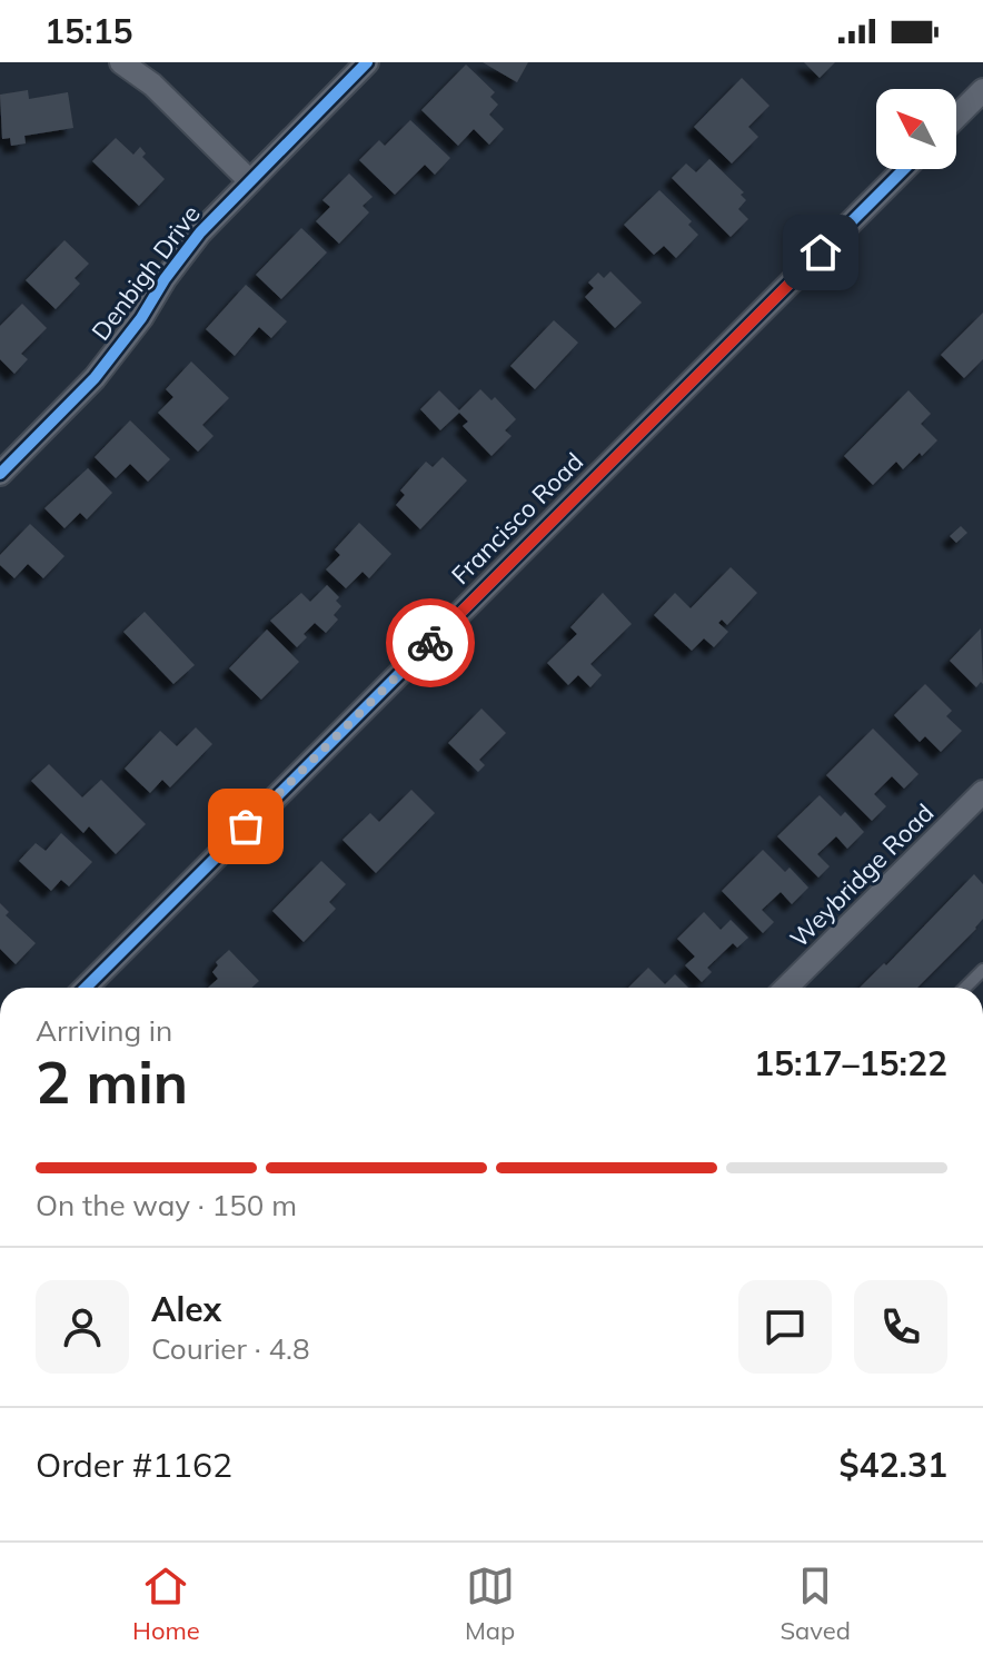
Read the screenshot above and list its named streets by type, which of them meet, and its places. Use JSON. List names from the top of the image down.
{
  "streets": {
    "street": ["Denbigh Drive", "Francisco Road", "Weybridge Road"]
  },
  "north": "top left",
  "page": {
    "status": "15:15",
    "heading": ["2 min", "Arriving in", "15:17–15:22"],
    "panel": [
      "Alex",
      "Courier · 4.8",
      "Order #1162",
      "$42.31"
    ],
    "bar": "On the way · 150 m",
    "tabs": ["Home", "Map", "Saved"]
  }
}
